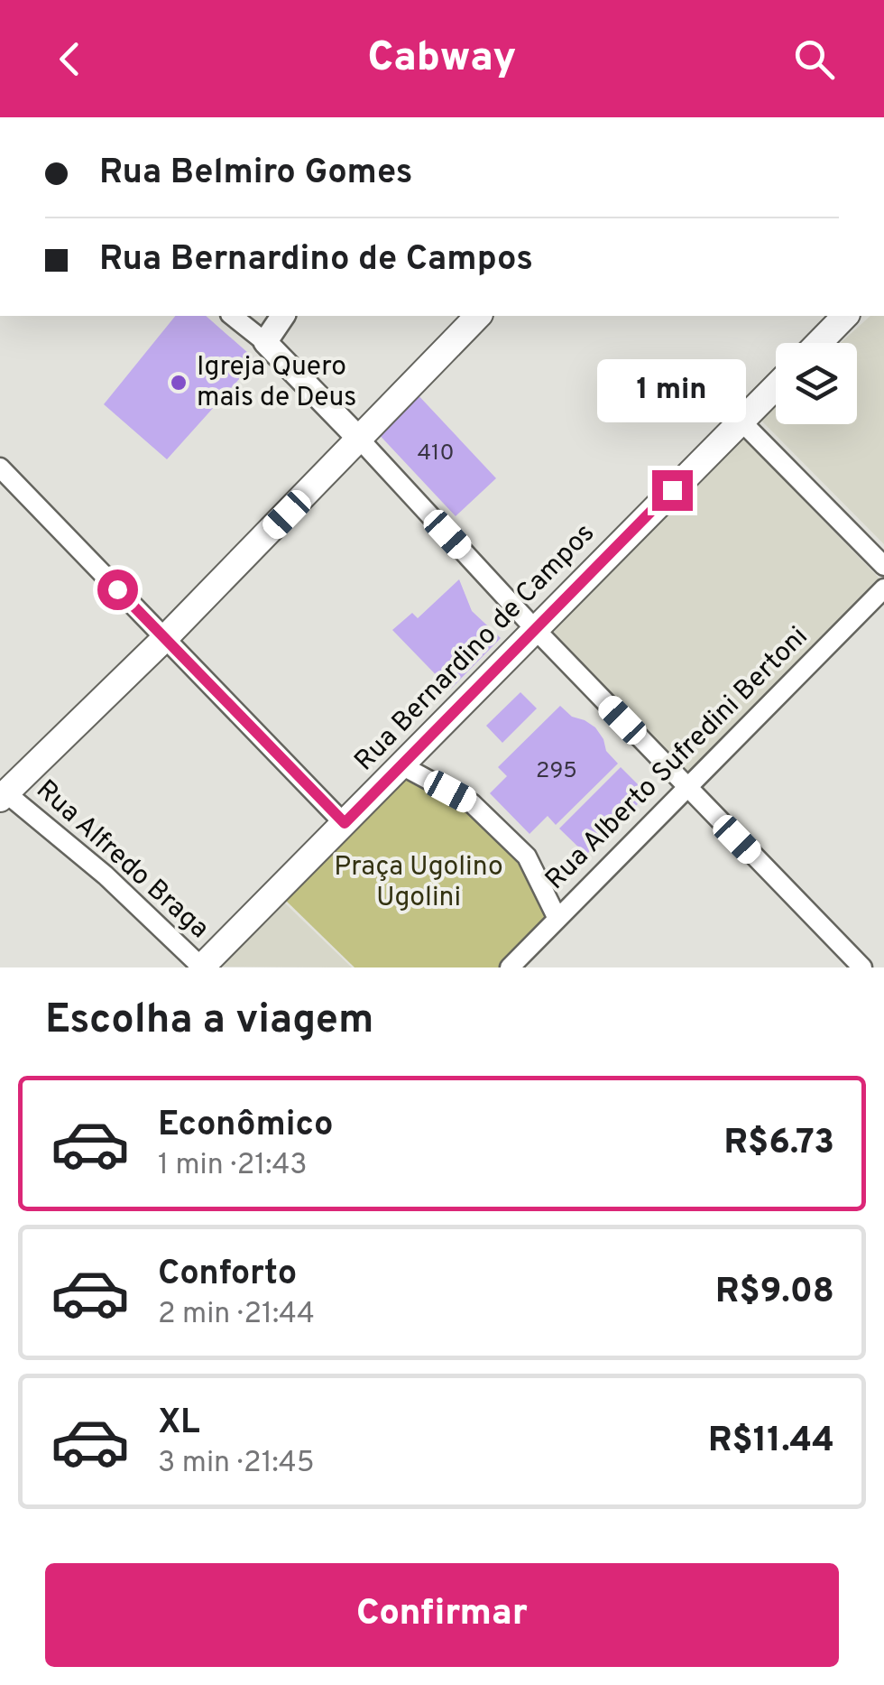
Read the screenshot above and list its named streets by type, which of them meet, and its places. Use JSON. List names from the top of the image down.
{
  "streets": {
    "main road": ["Rua Bernardino de Campos"],
    "street": ["Rua Alberto Sufredini Bertoni", "Rua Alfredo Braga"]
  },
  "crossings": [
    ["Rua Bernardino de Campos", "Rua Alfredo Braga"]
  ],
  "parks": ["Praça Ugolino Ugolini"],
  "places": ["Igreja Quero mais de Deus"],
  "house_numbers": ["410", "295"],
  "page": {
    "header": "Cabway",
    "banner": ["Rua Belmiro Gomes", "Rua Bernardino de Campos"],
    "bubble": "1 min",
    "heading": "Escolha a viagem",
    "list": [
      {
        "name": "Econômico",
        "note": "1 min · 21:43",
        "value": "R$6.73"
      },
      {
        "name": "Conforto",
        "note": "2 min · 21:44",
        "value": "R$9.08"
      },
      {
        "name": "XL",
        "note": "3 min · 21:45",
        "value": "R$11.44"
      }
    ],
    "buttons": "Confirmar"
  }
}
